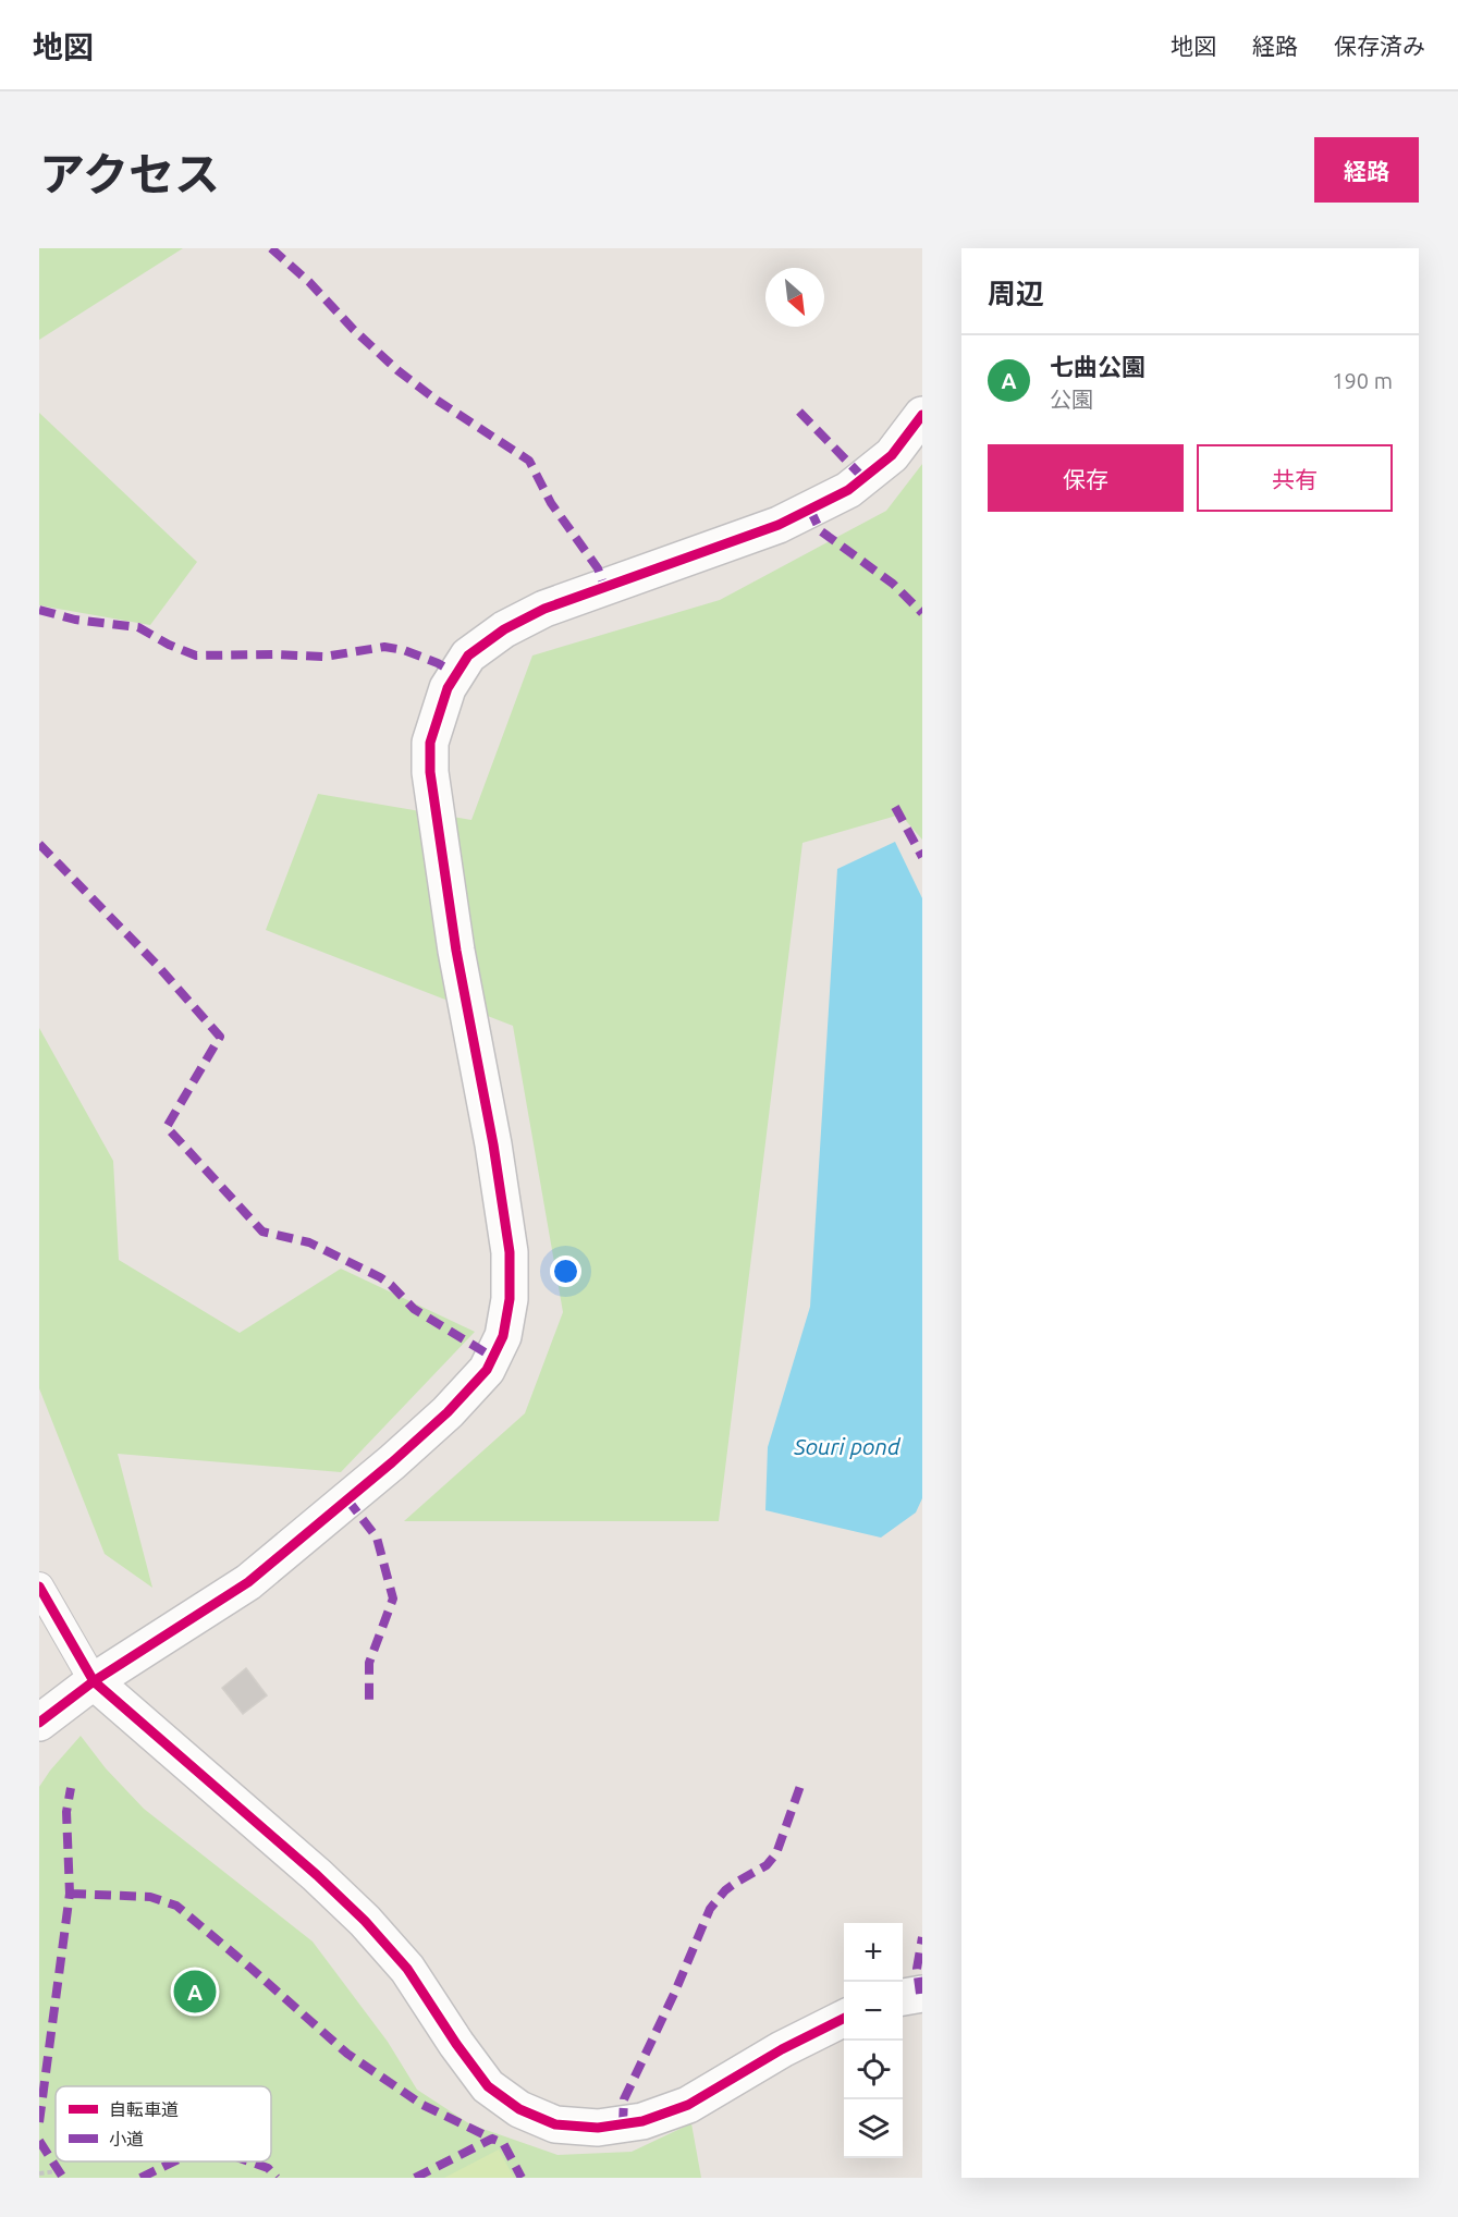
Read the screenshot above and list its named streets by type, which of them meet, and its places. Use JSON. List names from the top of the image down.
{
  "water": ["Souri pond"],
  "legend": ["自転車道", "小道"],
  "north": "bottom right",
  "page": {
    "header": "地図",
    "nav": ["地図", "経路", "保存済み"],
    "title": "アクセス",
    "buttons": [
      "経路",
      ["保存", "共有"]
    ],
    "heading": "周辺",
    "list": [
      {
        "mark": "A",
        "name": "七曲公園",
        "note": "公園",
        "value": "190 m"
      }
    ],
    "map_buttons": ["+", "−"],
    "pins": "A"
  }
}
